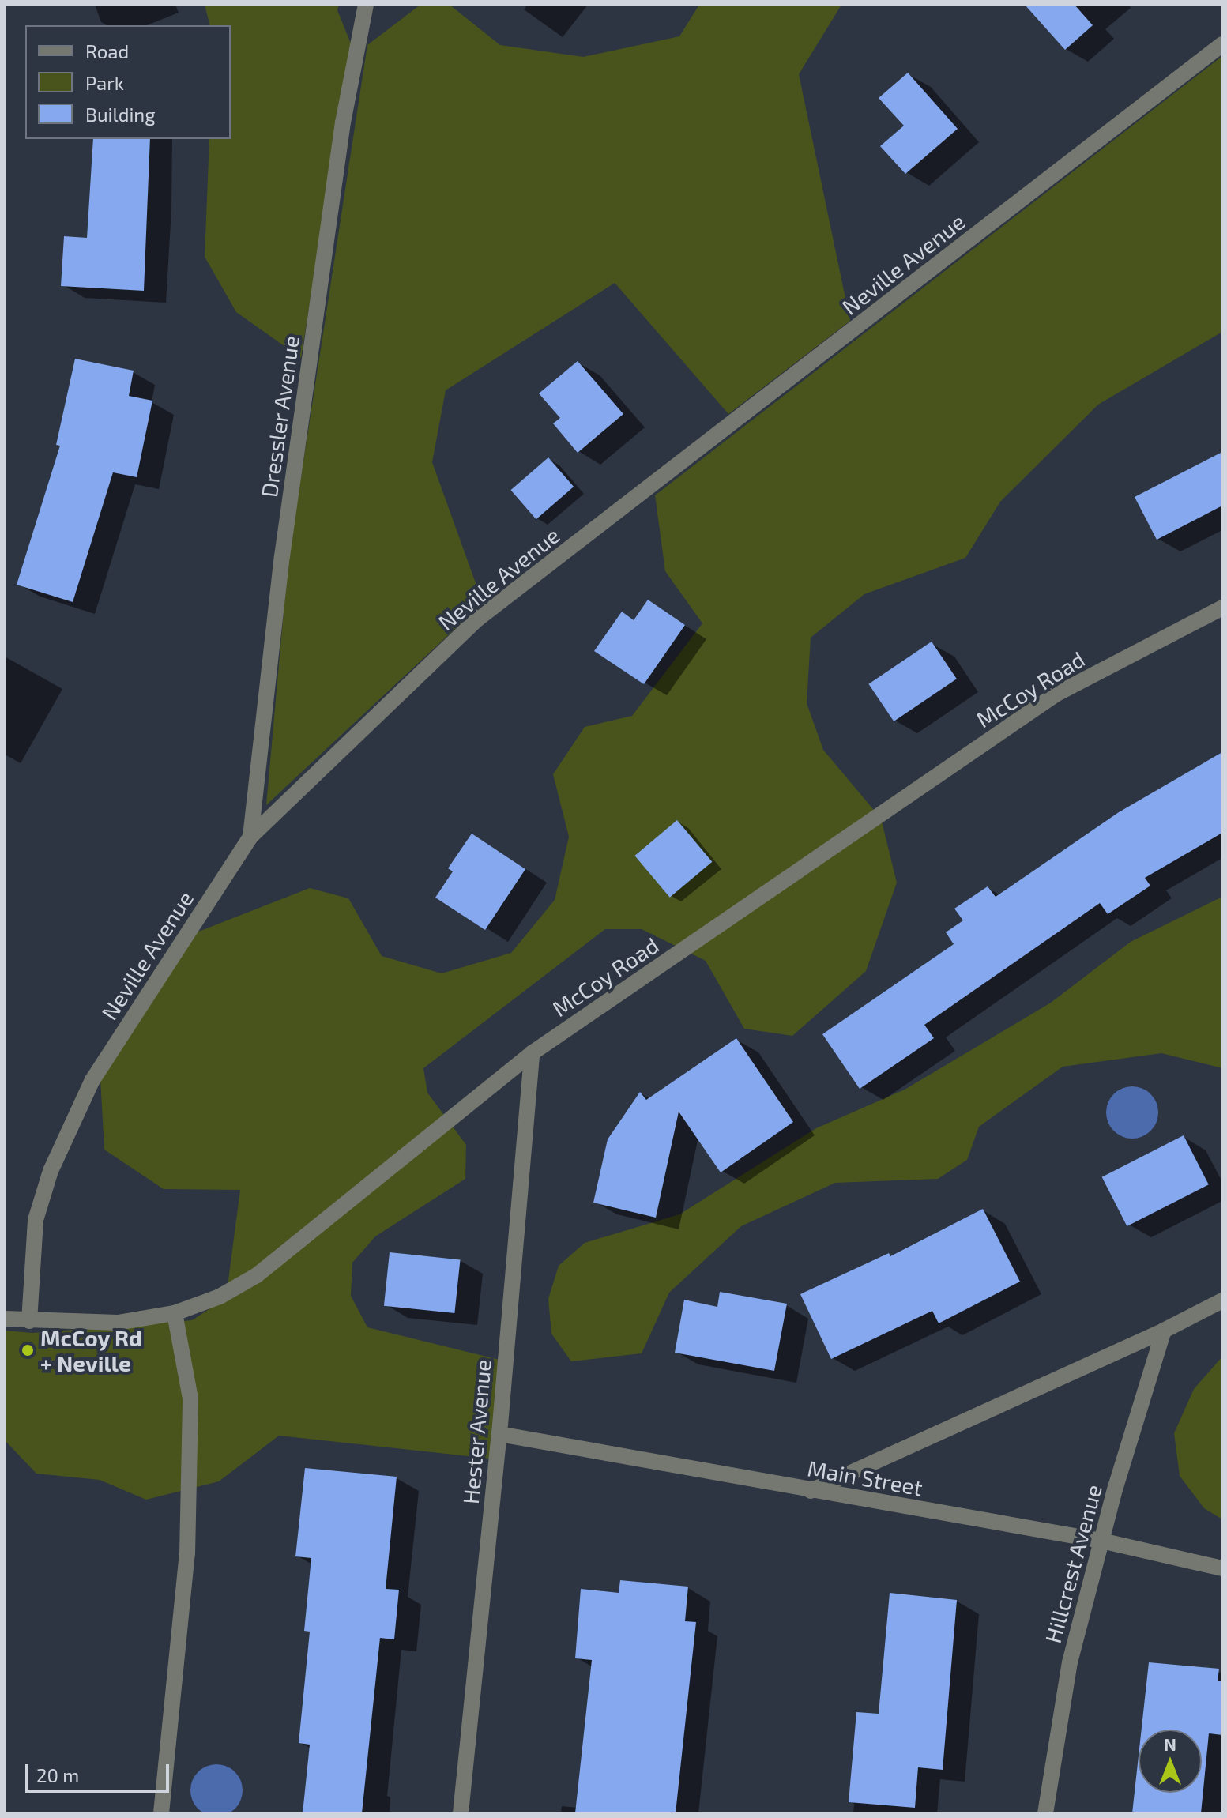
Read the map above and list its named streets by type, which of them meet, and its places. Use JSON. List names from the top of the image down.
{
  "streets": {
    "street": [
      "Neville Avenue",
      "Dressler Avenue",
      "McCoy Road",
      "Hester Avenue",
      "Main Street",
      "Hillcrest Avenue"
    ]
  },
  "crossings": [
    ["Neville Avenue", "Dressler Avenue"],
    ["Neville Avenue", "McCoy Road"],
    ["McCoy Road", "Hester Avenue"],
    ["Hester Avenue", "Main Street"],
    ["Main Street", "Hillcrest Avenue"]
  ],
  "places": ["McCoy Rd + Neville"],
  "legend": ["Road", "Park", "Building"],
  "scale_bar": "20 m",
  "north": "top"
}
